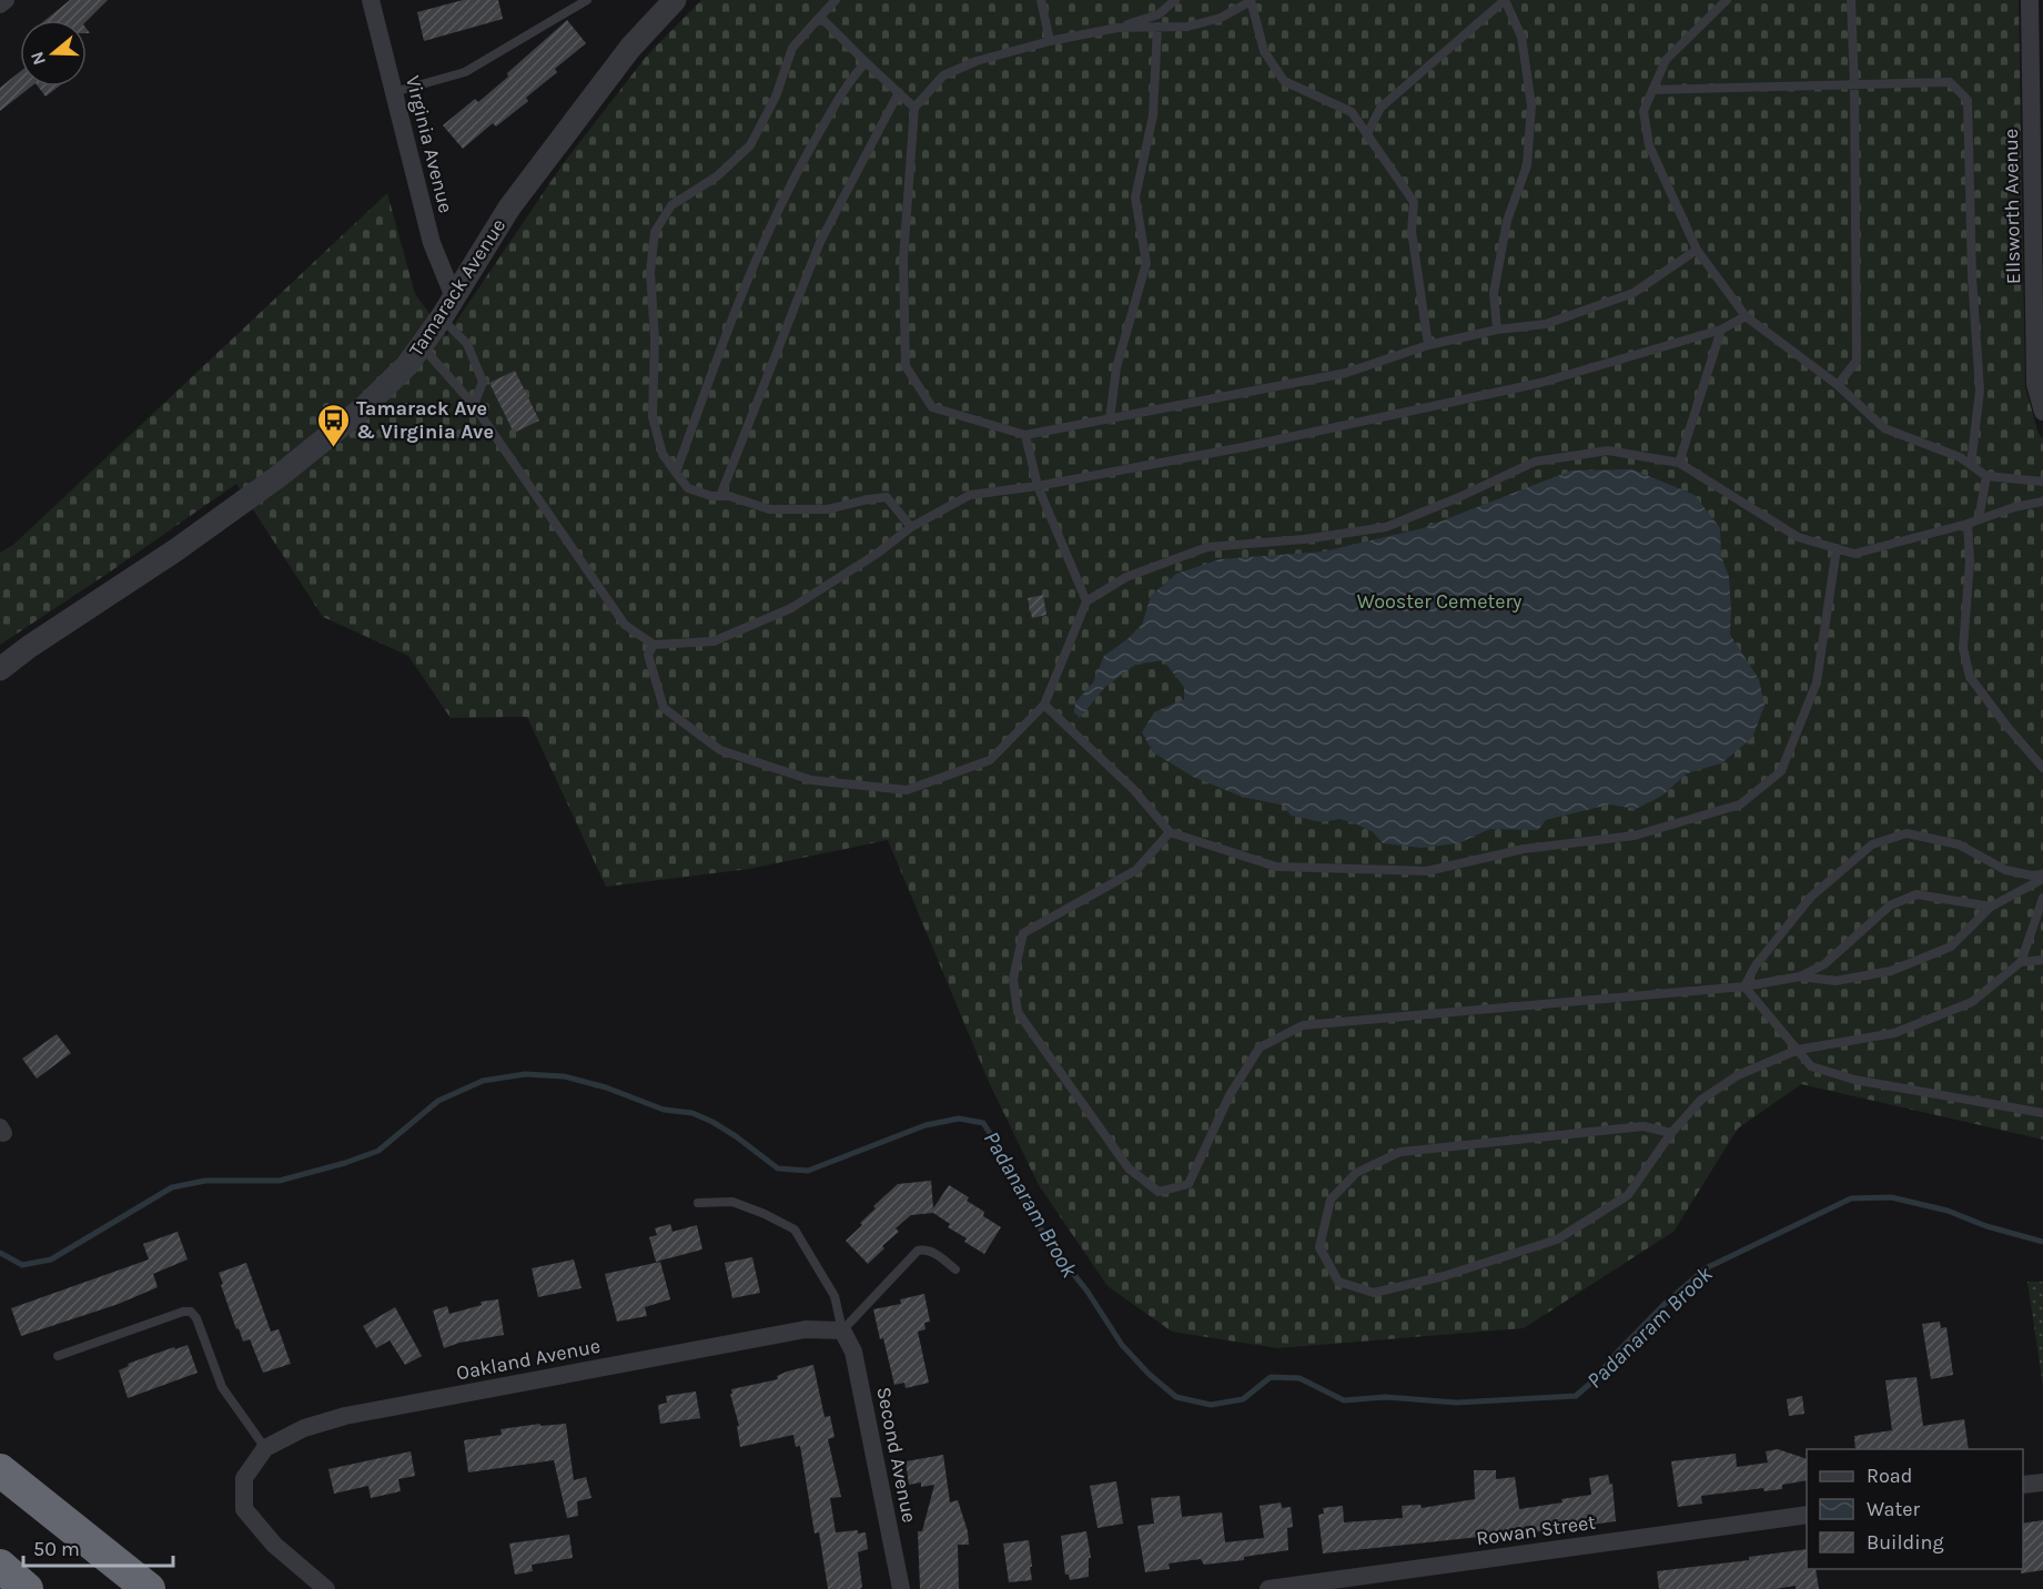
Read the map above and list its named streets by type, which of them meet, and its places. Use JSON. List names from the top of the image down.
{
  "streets": {
    "street": [
      "Virginia Avenue",
      "Ellsworth Avenue",
      "Tamarack Avenue",
      "Oakland Avenue",
      "Second Avenue",
      "Rowan Street"
    ]
  },
  "crossings": [
    ["Virginia Avenue", "Tamarack Avenue"],
    ["Oakland Avenue", "Second Avenue"]
  ],
  "water": ["Padanaram Brook"],
  "parks": ["Wooster Cemetery"],
  "places": {
    "bus stop": ["Tamarack Ave & Virginia Ave"]
  },
  "legend": ["Road", "Water", "Building"],
  "scale_bar": "50 m",
  "north": "left"
}
